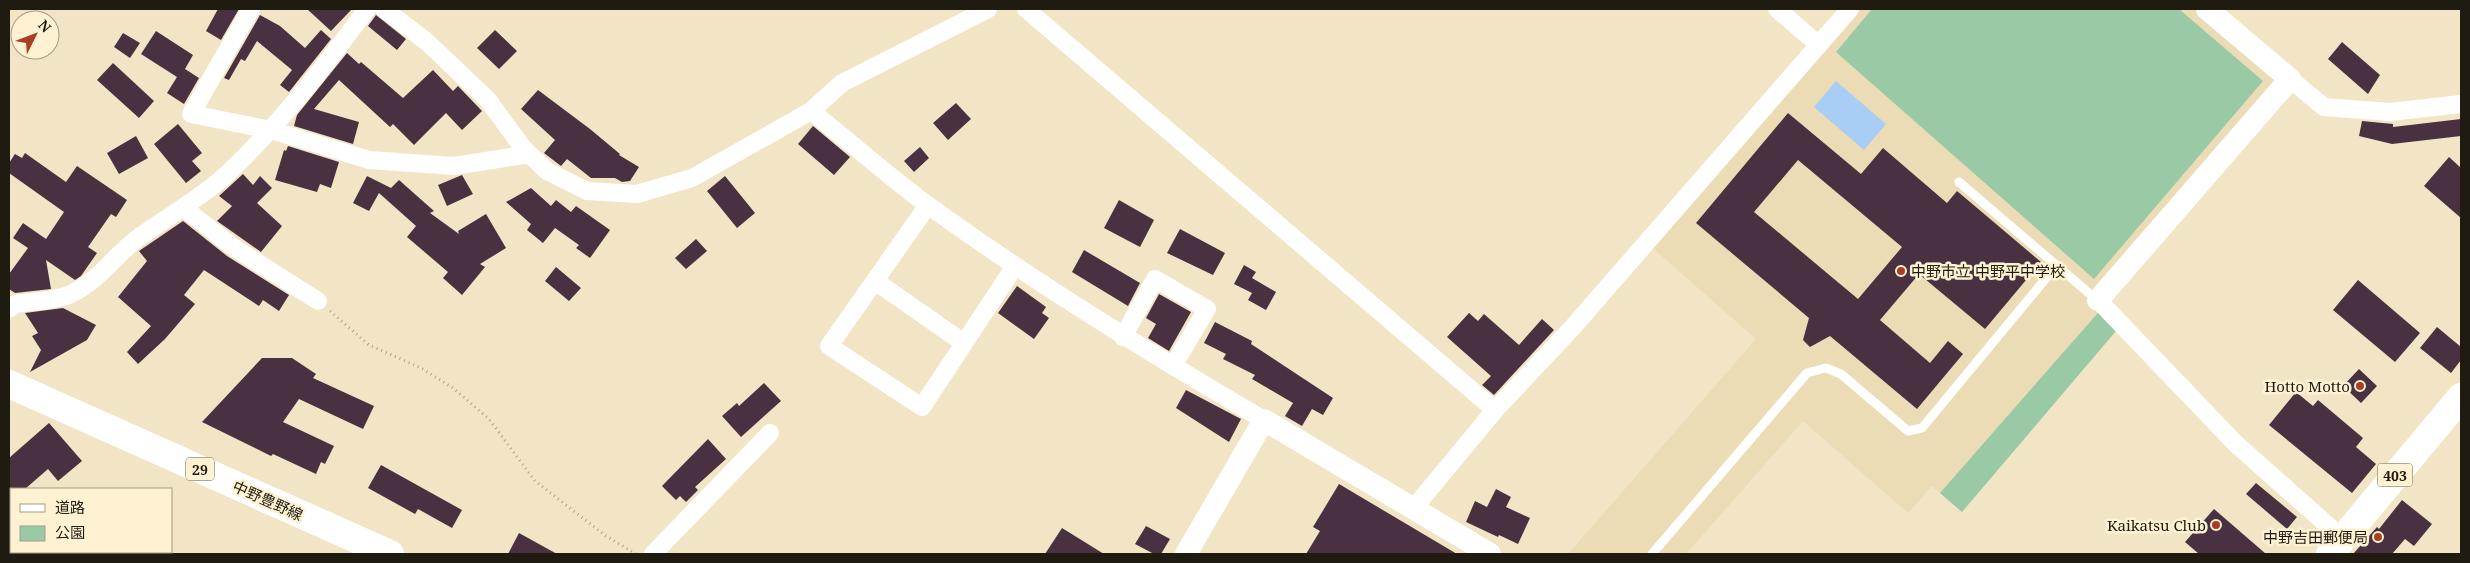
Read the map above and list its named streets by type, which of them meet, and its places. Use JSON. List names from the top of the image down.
{
  "streets": {
    "main road": ["29", "403", "中野豊野線"]
  },
  "places": [
    "中野市立 中野平中学校",
    "Hotto Motto",
    "Kaikatsu Club",
    "中野吉田郵便局"
  ],
  "legend": ["道路", "公園"],
  "north": "top right"
}
